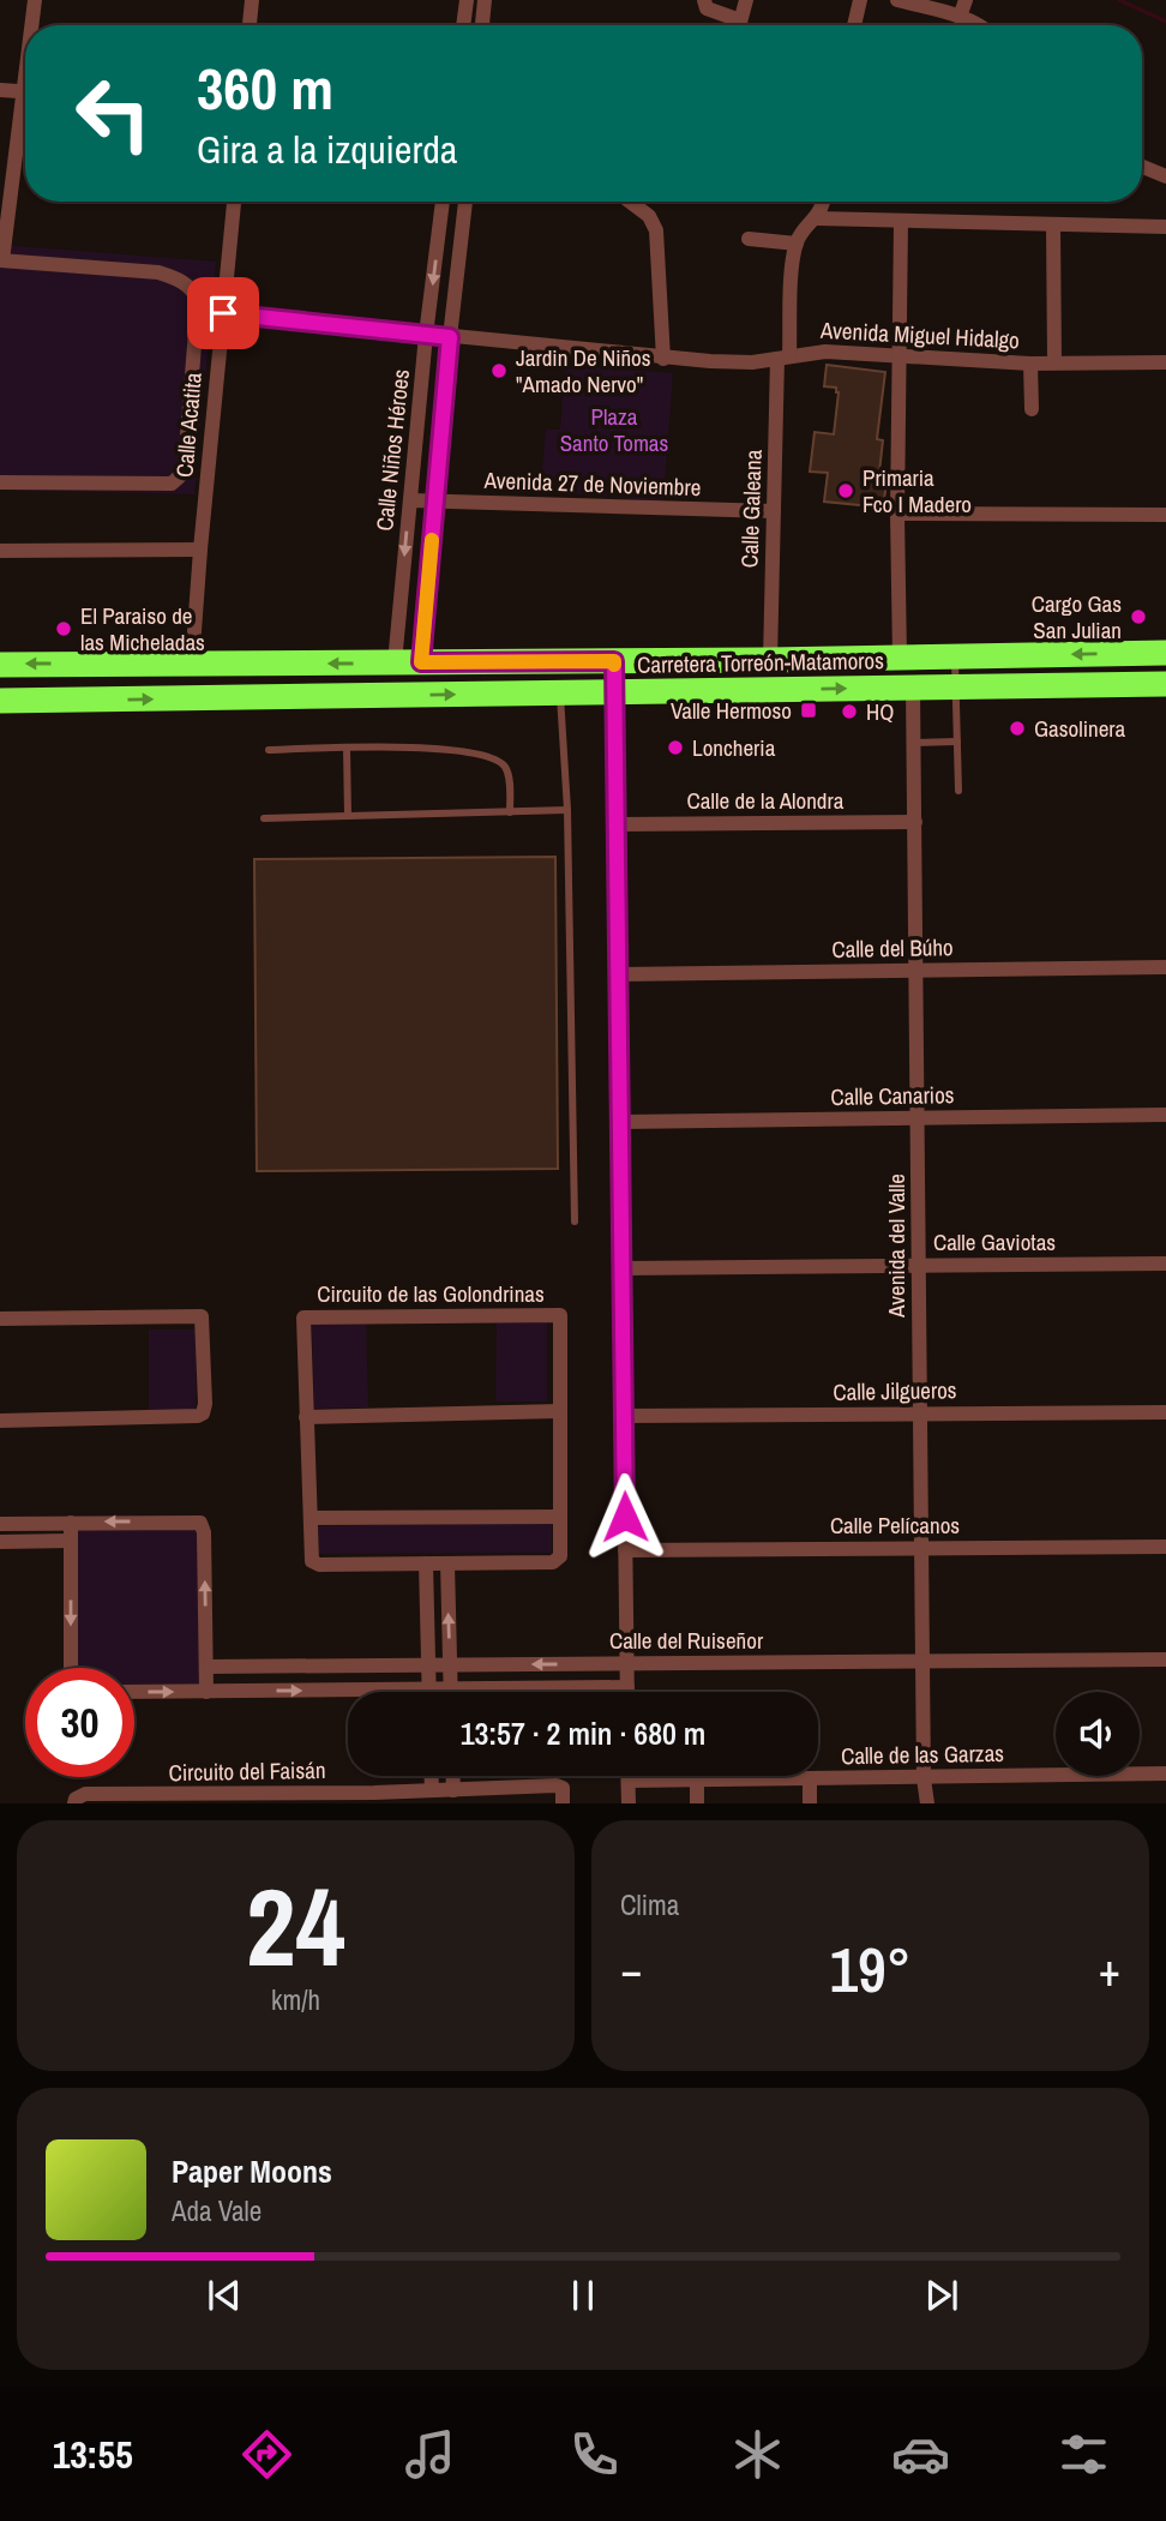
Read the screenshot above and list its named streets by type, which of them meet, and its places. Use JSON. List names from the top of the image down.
{
  "streets": {
    "highway": ["Carretera Torreón-Matamoros"],
    "street": [
      "Avenida Miguel Hidalgo",
      "Calle Acatita",
      "Calle Niños Héroes",
      "Avenida 27 de Noviembre",
      "Calle Galeana",
      "Calle de la Alondra",
      "Calle del Búho",
      "Calle Canarios",
      "Calle Gaviotas",
      "Avenida del Valle",
      "Circuito de las Golondrinas",
      "Calle Jilgueros",
      "Calle Pelícanos",
      "Calle del Ruiseñor",
      "Calle de las Garzas",
      "Circuito del Faisán"
    ]
  },
  "crossings": [
    ["Avenida Miguel Hidalgo", "Calle Acatita"],
    ["Avenida Miguel Hidalgo", "Calle Niños Héroes"],
    ["Avenida Miguel Hidalgo", "Calle Galeana"],
    ["Calle Niños Héroes", "Avenida 27 de Noviembre"],
    ["Avenida 27 de Noviembre", "Calle Galeana"],
    ["Carretera Torreón-Matamoros", "Avenida del Valle"],
    ["Calle de la Alondra", "Avenida del Valle"],
    ["Calle del Búho", "Avenida del Valle"],
    ["Calle Canarios", "Avenida del Valle"],
    ["Calle Gaviotas", "Avenida del Valle"],
    ["Avenida del Valle", "Calle Jilgueros"],
    ["Avenida del Valle", "Calle Pelícanos"],
    ["Avenida del Valle", "Calle del Ruiseñor"],
    ["Avenida del Valle", "Calle de las Garzas"]
  ],
  "parks": ["Plaza Santo Tomas"],
  "places": {
    "other": [
      "Jardin De Niños \"Amado Nervo\"",
      "Primaria Fco I Madero",
      "Cargo Gas San Julian",
      "El Paraiso de las Micheladas",
      "HQ",
      "Gasolinera",
      "Loncheria"
    ],
    "transit": ["Valle Hermoso"]
  },
  "page": {
    "turn": ["360 m", "Gira a la izquierda"],
    "limit": "30",
    "trip": "13:57 · 2 min · 680 m",
    "tile": [
      ["24", "km/h"],
      "Clima"
    ],
    "heat": ["−", "19°", "+"],
    "song": ["Paper Moons", "Ada Vale"],
    "tabs": "13:55"
  }
}
